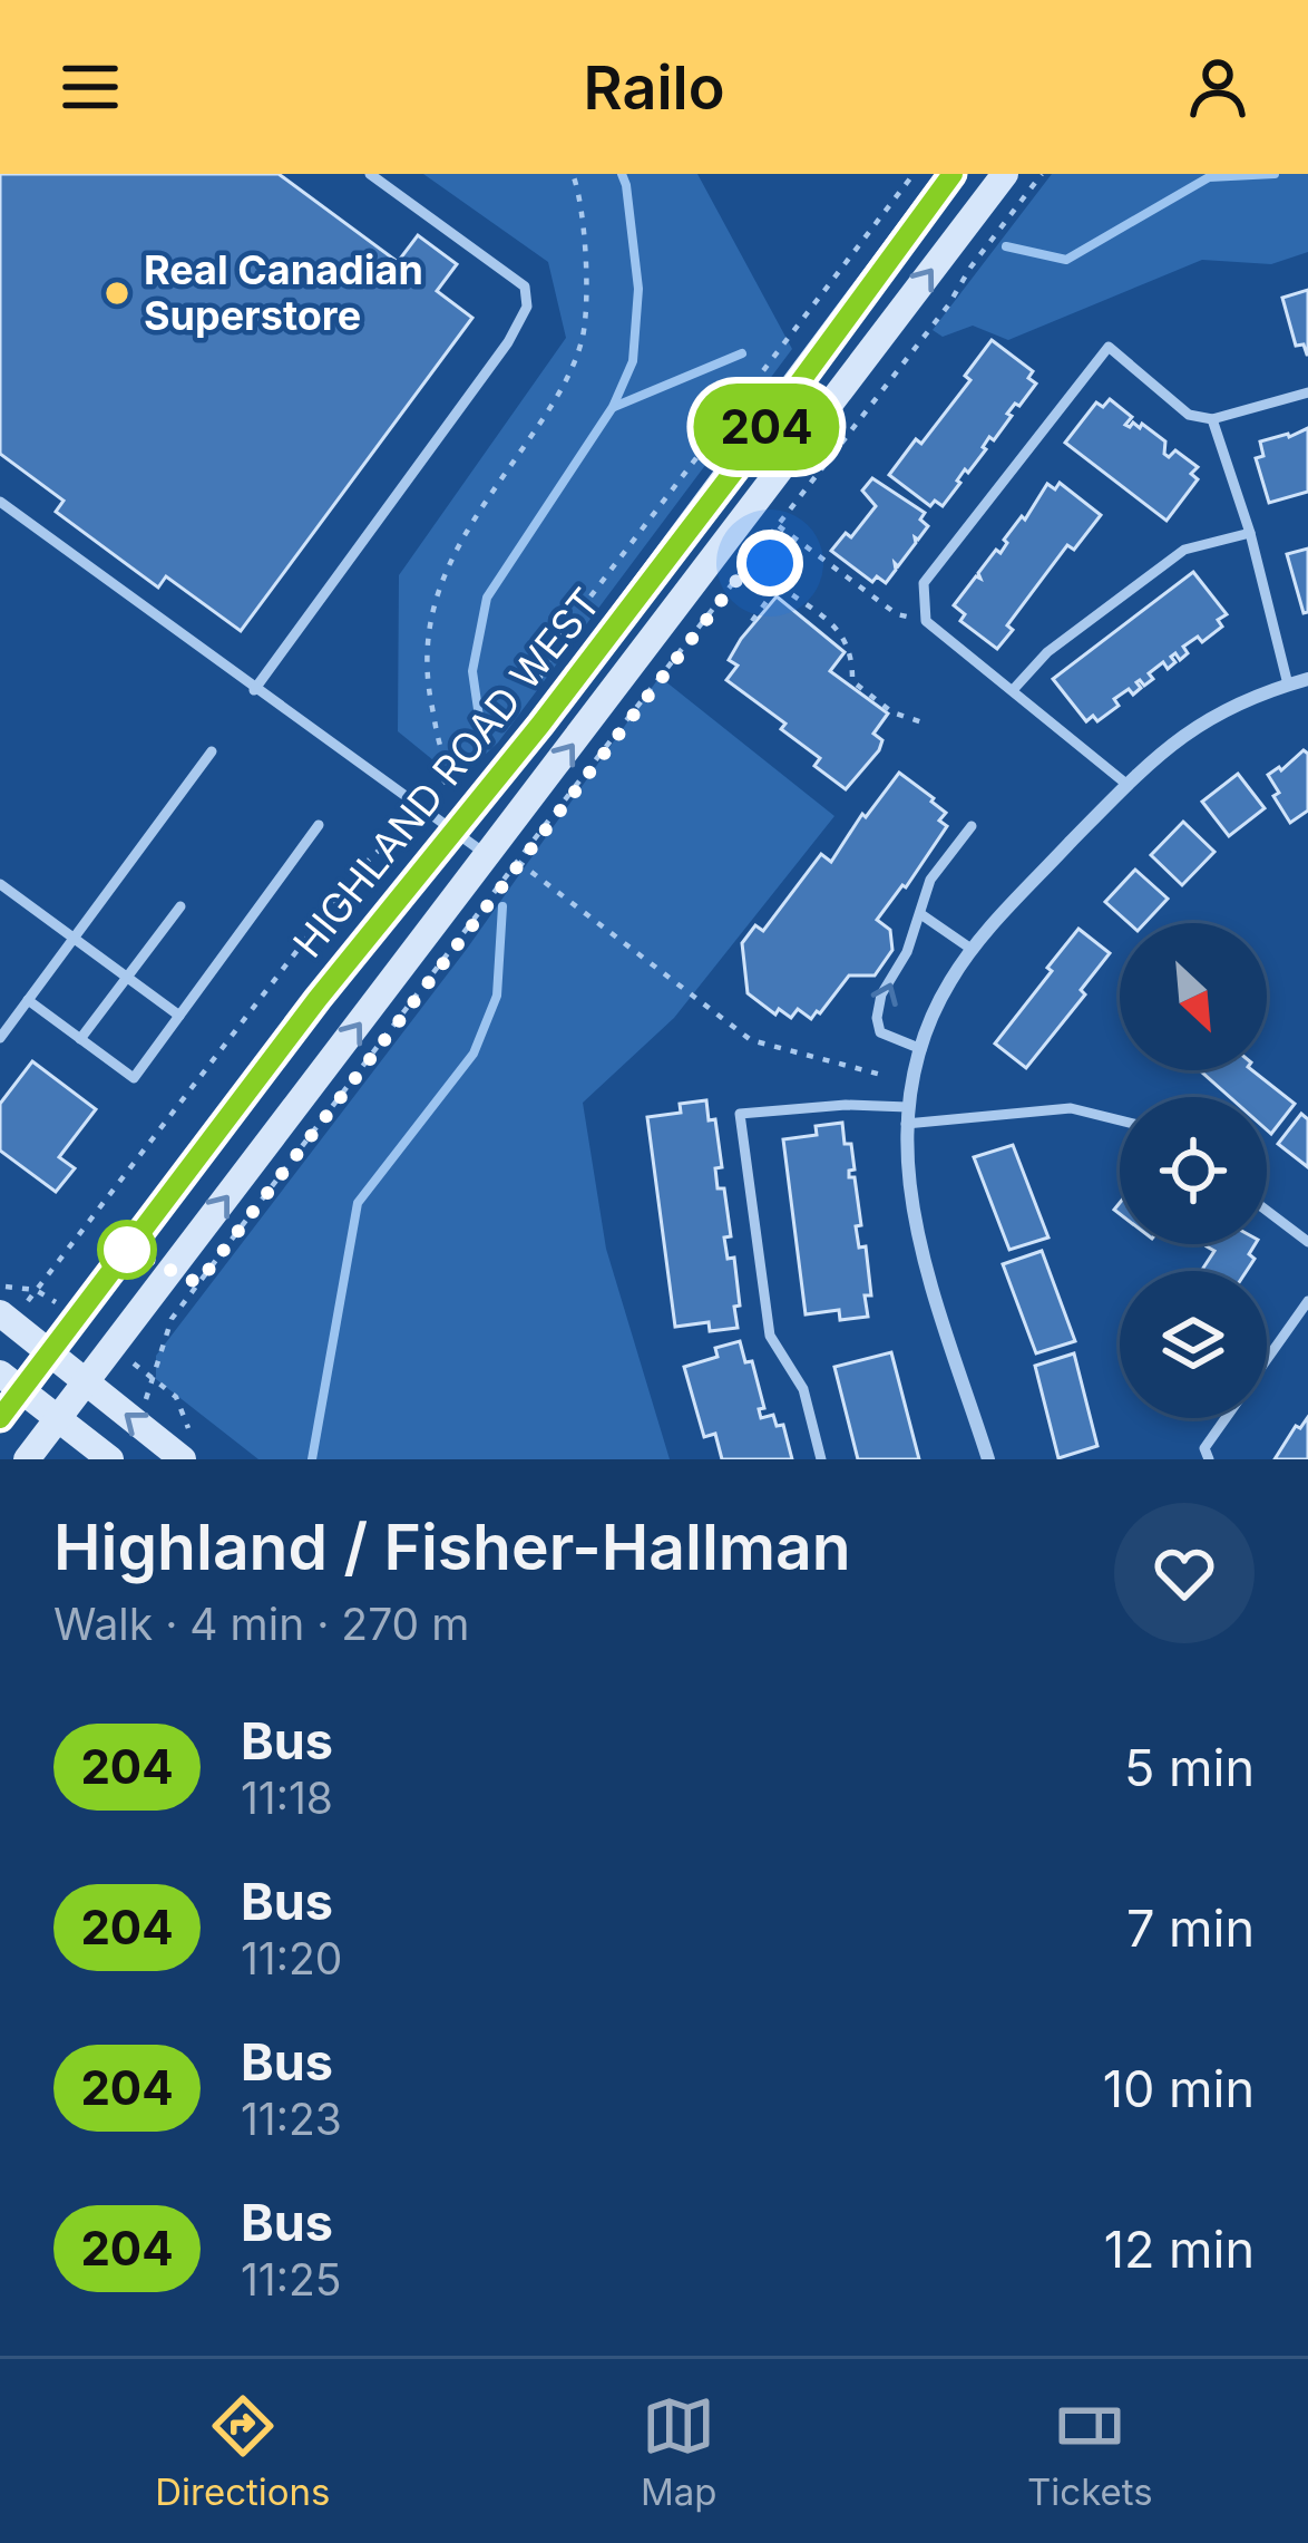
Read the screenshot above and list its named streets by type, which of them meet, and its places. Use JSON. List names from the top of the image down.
{
  "streets": {
    "main road": ["HIGHLAND ROAD WEST"]
  },
  "places": ["Real Canadian Superstore"],
  "lines": ["bus line 204"],
  "north": "bottom right",
  "page": {
    "header": "Railo",
    "on_map": "204",
    "heading": ["Highland / Fisher-Hallman", "Walk · 4 min · 270 m"],
    "list": [
      {
        "mark": "204",
        "name": "Bus",
        "note": "11:18",
        "value": "5 min"
      },
      {
        "mark": "204",
        "name": "Bus",
        "note": "11:20",
        "value": "7 min"
      },
      {
        "mark": "204",
        "name": "Bus",
        "note": "11:23",
        "value": "10 min"
      },
      {
        "mark": "204",
        "name": "Bus",
        "note": "11:25",
        "value": "12 min"
      }
    ],
    "tabs": ["Directions", "Map", "Tickets"]
  }
}
